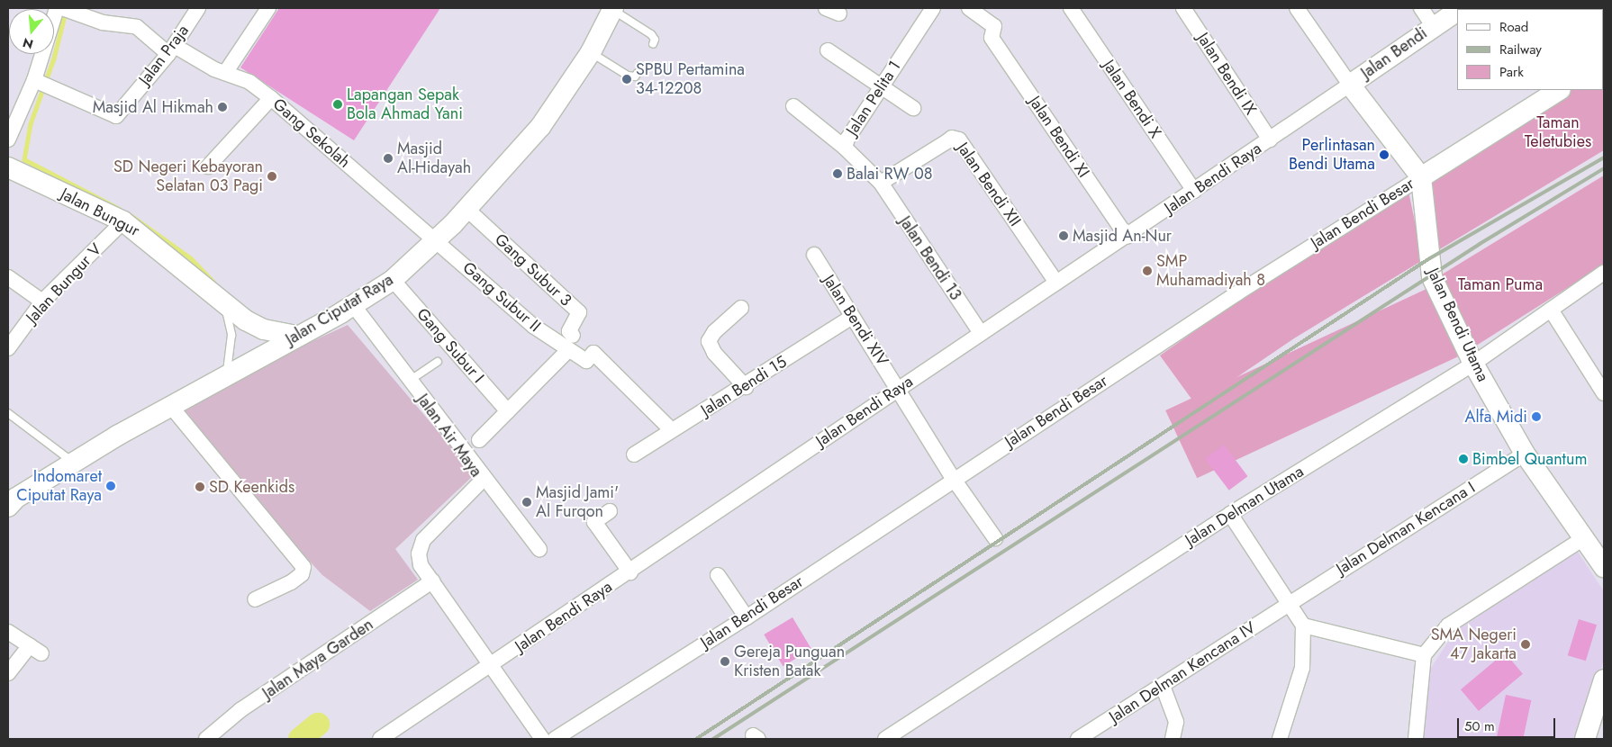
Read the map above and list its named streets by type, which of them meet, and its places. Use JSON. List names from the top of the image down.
{
  "streets": {
    "main road": [
      "Jalan Bendi",
      "Jalan Bungur",
      "Jalan Bendi Besar",
      "Jalan Ciputat Raya",
      "Jalan Bendi Utama"
    ],
    "street": [
      "Jalan Praja",
      "Jalan Bendi IX",
      "Jalan Pelita 1",
      "Jalan Bendi X",
      "Gang Sekolah",
      "Jalan Bendi XI",
      "Jalan Bendi Raya",
      "Jalan Bendi XII",
      "Jalan Bendi 13",
      "Gang Subur 3",
      "Jalan Bungur V",
      "Gang Subur II",
      "Jalan Bendi XIV",
      "Gang Subur I",
      "Jalan Bendi 15",
      "Jalan Air Maya",
      "Jalan Delman Utama",
      "Jalan Delman Kencana I",
      "Jalan Maya Garden",
      "Jalan Delman Kencana IV"
    ]
  },
  "crossings": [
    ["Jalan Bendi", "Jalan Bendi Raya"],
    ["Jalan Praja", "Gang Sekolah"],
    ["Jalan Bendi IX", "Jalan Bendi Raya"],
    ["Jalan Pelita 1", "Jalan Bendi XII"],
    ["Jalan Pelita 1", "Jalan Bendi 13"],
    ["Jalan Bendi X", "Jalan Bendi Raya"],
    ["Gang Sekolah", "Gang Subur II"],
    ["Gang Sekolah", "Jalan Ciputat Raya"],
    ["Jalan Bendi XI", "Jalan Bendi Raya"],
    ["Jalan Bendi Raya", "Jalan Bendi XII"],
    ["Jalan Bendi Raya", "Jalan Bendi 13"],
    ["Jalan Bendi Raya", "Jalan Bendi XIV"],
    ["Jalan Bendi Raya", "Jalan Air Maya"],
    ["Jalan Bendi XII", "Jalan Bendi 13"],
    ["Jalan Bungur", "Jalan Bungur V"],
    ["Jalan Bungur", "Jalan Ciputat Raya"],
    ["Jalan Bendi Besar", "Jalan Bendi XIV"],
    ["Jalan Bendi Besar", "Jalan Bendi Utama"],
    ["Gang Subur 3", "Jalan Ciputat Raya"],
    ["Gang Subur II", "Jalan Ciputat Raya"],
    ["Gang Subur II", "Jalan Bendi 15"],
    ["Jalan Ciputat Raya", "Gang Subur I"],
    ["Jalan Ciputat Raya", "Jalan Air Maya"],
    ["Jalan Bendi XIV", "Jalan Bendi 15"],
    ["Jalan Bendi Utama", "Jalan Delman Utama"],
    ["Jalan Bendi Utama", "Jalan Delman Kencana I"],
    ["Jalan Air Maya", "Jalan Maya Garden"],
    ["Jalan Delman Kencana I", "Jalan Delman Kencana IV"]
  ],
  "parks": ["Taman Teletubies", "Taman Puma"],
  "places": [
    "SPBU Pertamina 34-12208",
    "Lapangan Sepak Bola Ahmad Yani",
    "Masjid Al Hikmah",
    "Perlintasan Bendi Utama",
    "Masjid Al-Hidayah",
    "Balai RW 08",
    "SD Negeri Kebayoran Selatan 03 Pagi",
    "Masjid An-Nur",
    "SMP Muhamadiyah 8",
    "Alfa Midi",
    "Bimbel Quantum",
    "Indomaret Ciputat Raya",
    "SD Keenkids",
    "Masjid Jami' Al Furqon",
    "SMA Negeri 47 Jakarta",
    "Gereja Punguan Kristen Batak"
  ],
  "legend": ["Road", "Railway", "Park"],
  "scale_bar": "50 m",
  "north": "bottom"
}
